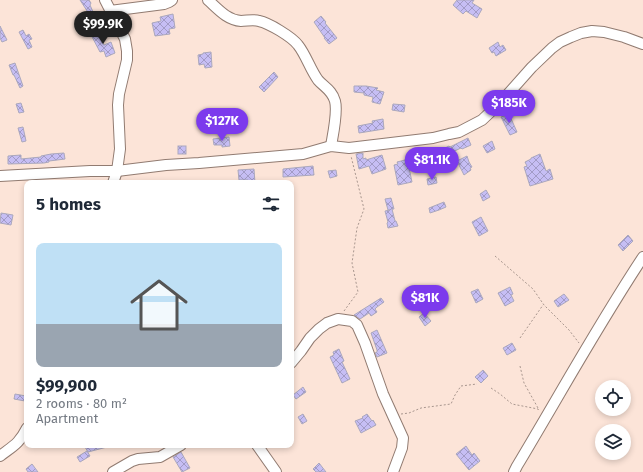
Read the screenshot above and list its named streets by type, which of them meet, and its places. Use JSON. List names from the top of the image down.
{
  "page": {
    "price": [
      "$99.9K",
      "$185K",
      "$127K",
      "$81.1K",
      "$81K"
    ],
    "heading": "5 homes",
    "list": [
      {
        "name": "$99,900",
        "note": "2 rooms · 80 m² · Apartment"
      }
    ]
  }
}
